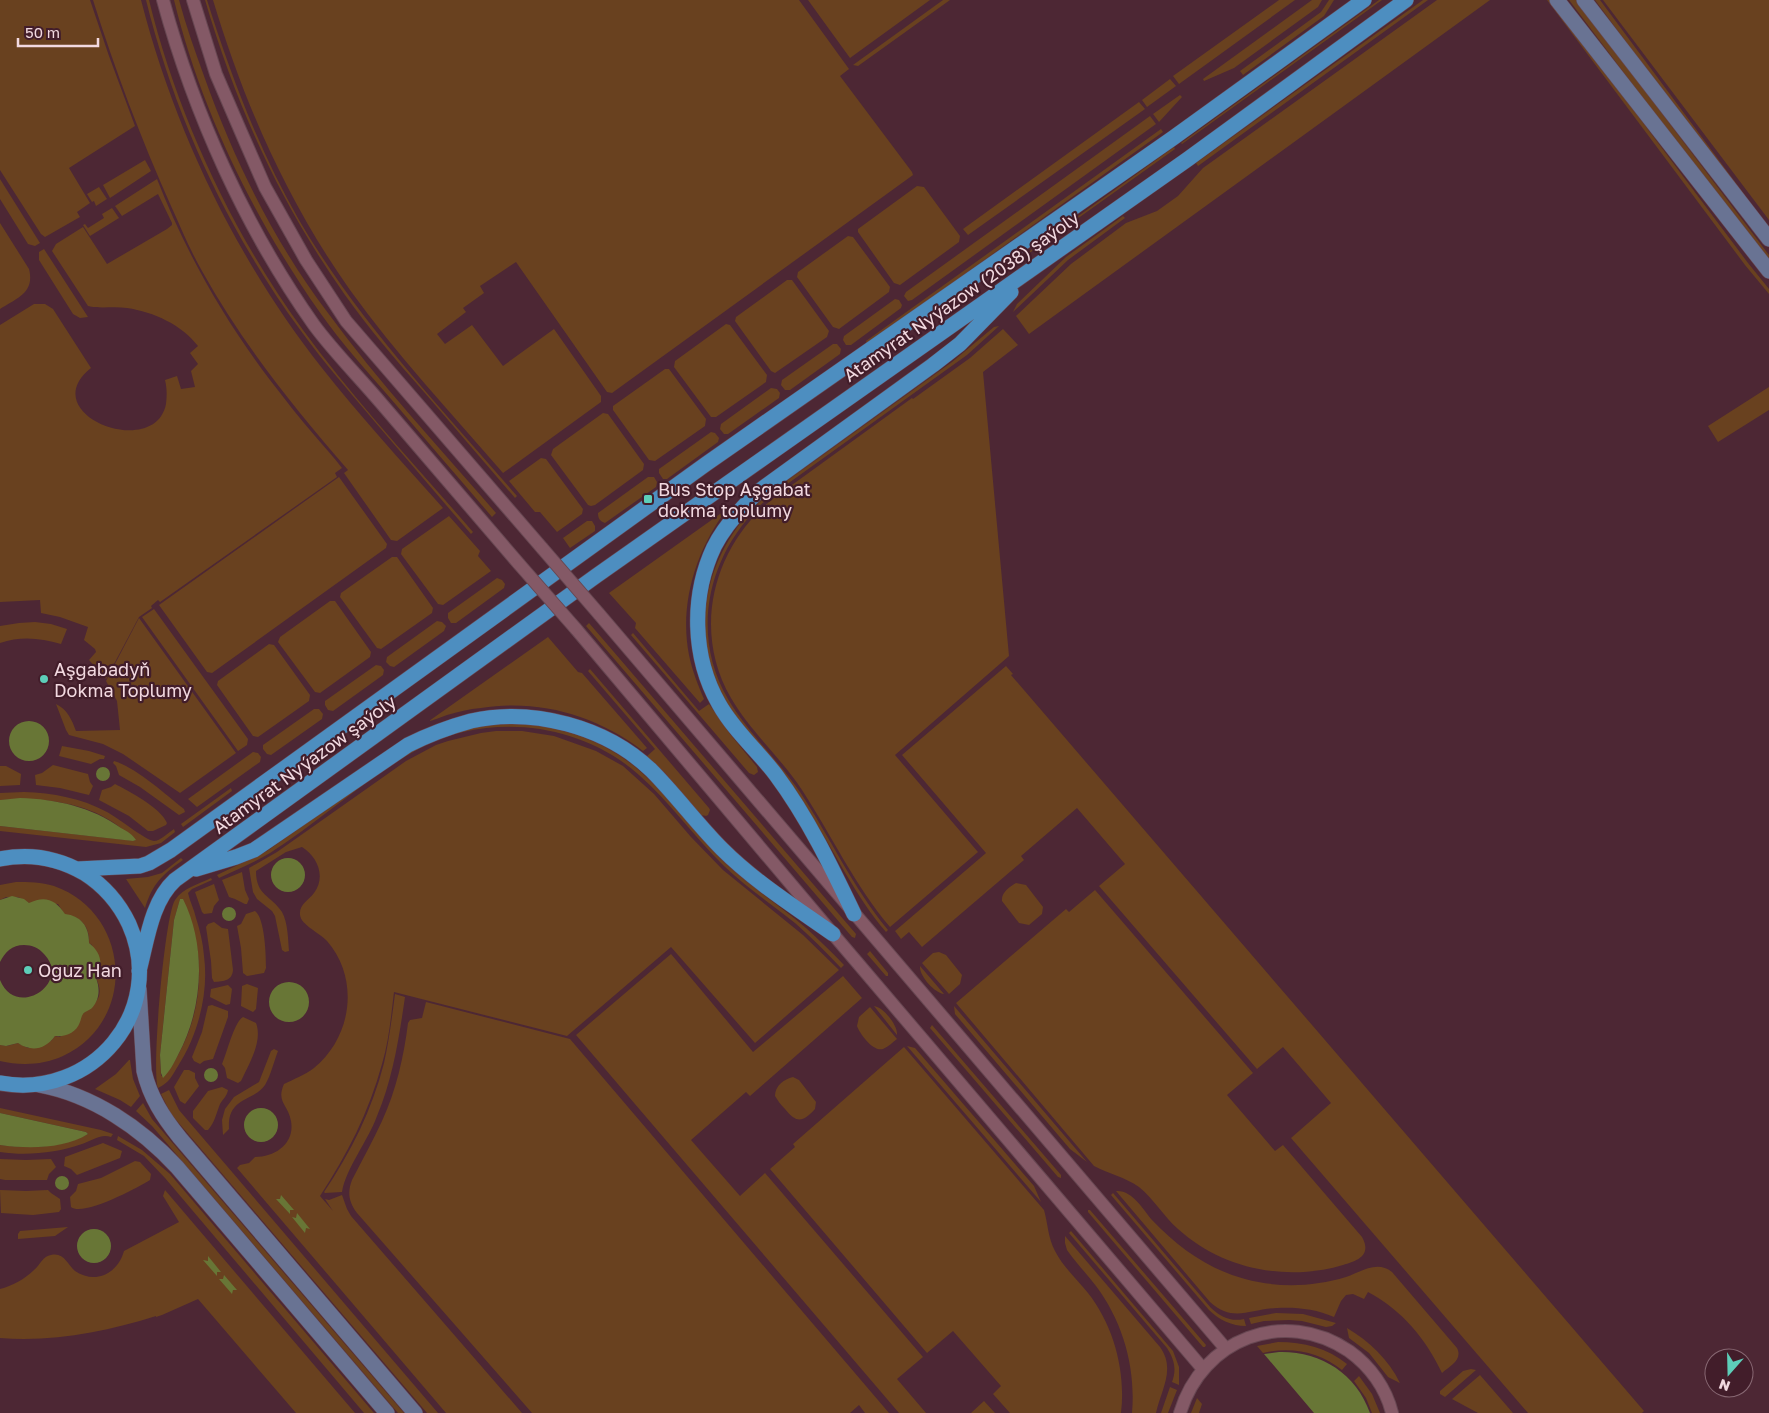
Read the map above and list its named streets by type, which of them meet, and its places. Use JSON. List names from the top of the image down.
{
  "streets": {
    "main road": ["Atamyrat Nyýazow (2038) şaýoly", "Atamyrat Nyýazow şaýoly"]
  },
  "crossings": [
    ["Atamyrat Nyýazow (2038) şaýoly", "Atamyrat Nyýazow şaýoly"]
  ],
  "places": {
    "transit": ["Bus Stop Aşgabat dokma toplumy"],
    "other": ["Aşgabadyň Dokma Toplumy", "Oguz Han"]
  },
  "scale_bar": "50 m",
  "north": "bottom"
}
